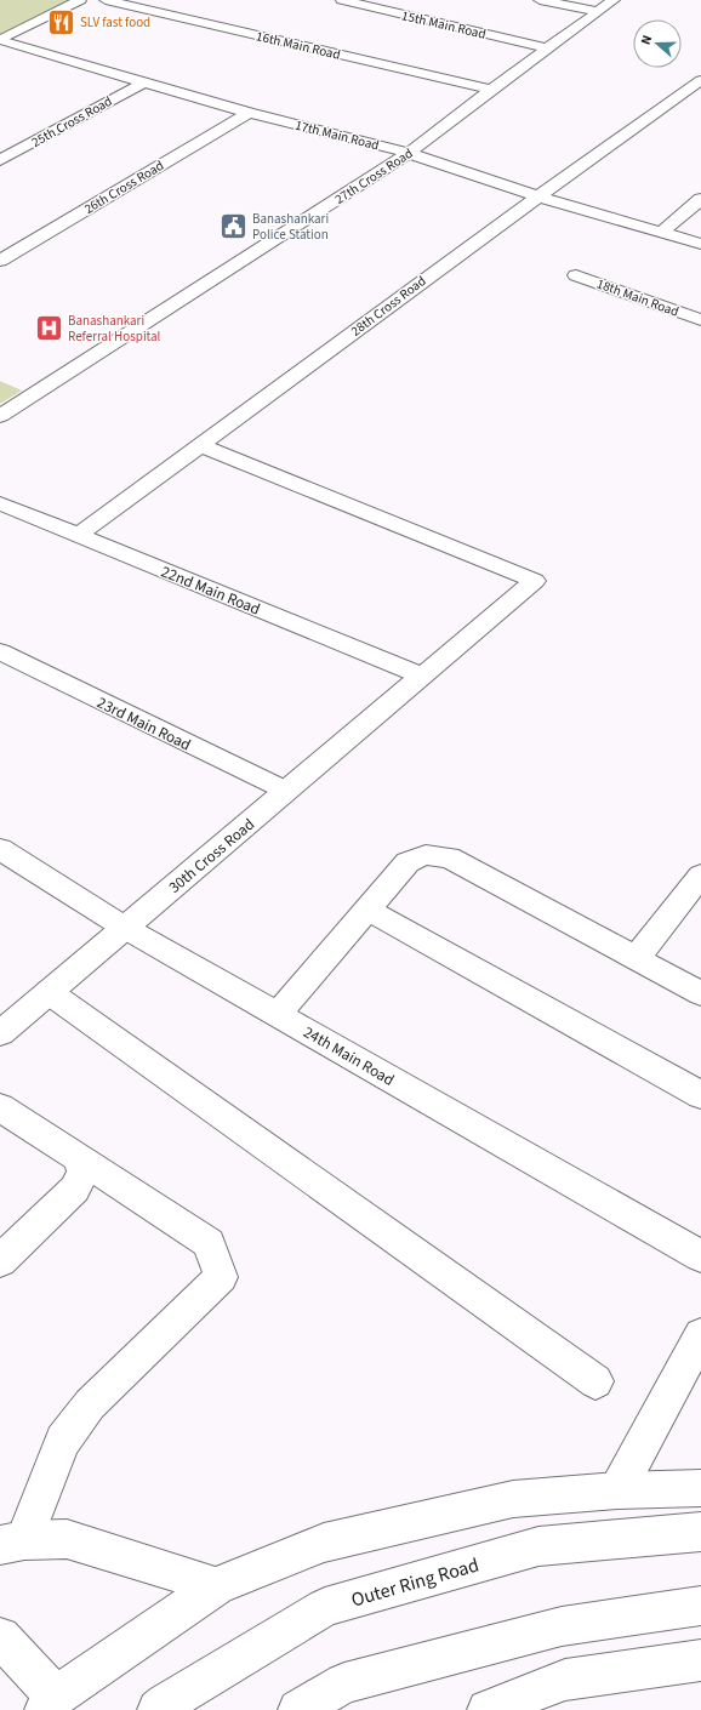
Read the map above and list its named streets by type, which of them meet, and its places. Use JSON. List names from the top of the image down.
{
  "streets": {
    "main road": [
      "15th Main Road",
      "16th Main Road",
      "25th Cross Road",
      "17th Main Road",
      "27th Cross Road",
      "26th Cross Road",
      "18th Main Road",
      "28th Cross Road",
      "22nd Main Road",
      "23rd Main Road",
      "30th Cross Road",
      "24th Main Road",
      "Outer Ring Road"
    ]
  },
  "crossings": [
    ["15th Main Road", "27th Cross Road"],
    ["16th Main Road", "27th Cross Road"],
    ["25th Cross Road", "17th Main Road"],
    ["17th Main Road", "27th Cross Road"],
    ["17th Main Road", "26th Cross Road"],
    ["17th Main Road", "28th Cross Road"],
    ["28th Cross Road", "22nd Main Road"],
    ["28th Cross Road", "30th Cross Road"],
    ["22nd Main Road", "30th Cross Road"],
    ["23rd Main Road", "30th Cross Road"],
    ["30th Cross Road", "24th Main Road"]
  ],
  "places": {
    "restaurant": ["SLV fast food"],
    "public building": ["Banashankari Police Station"],
    "hospital": ["Banashankari Referral Hospital"]
  },
  "north": "left"
}
